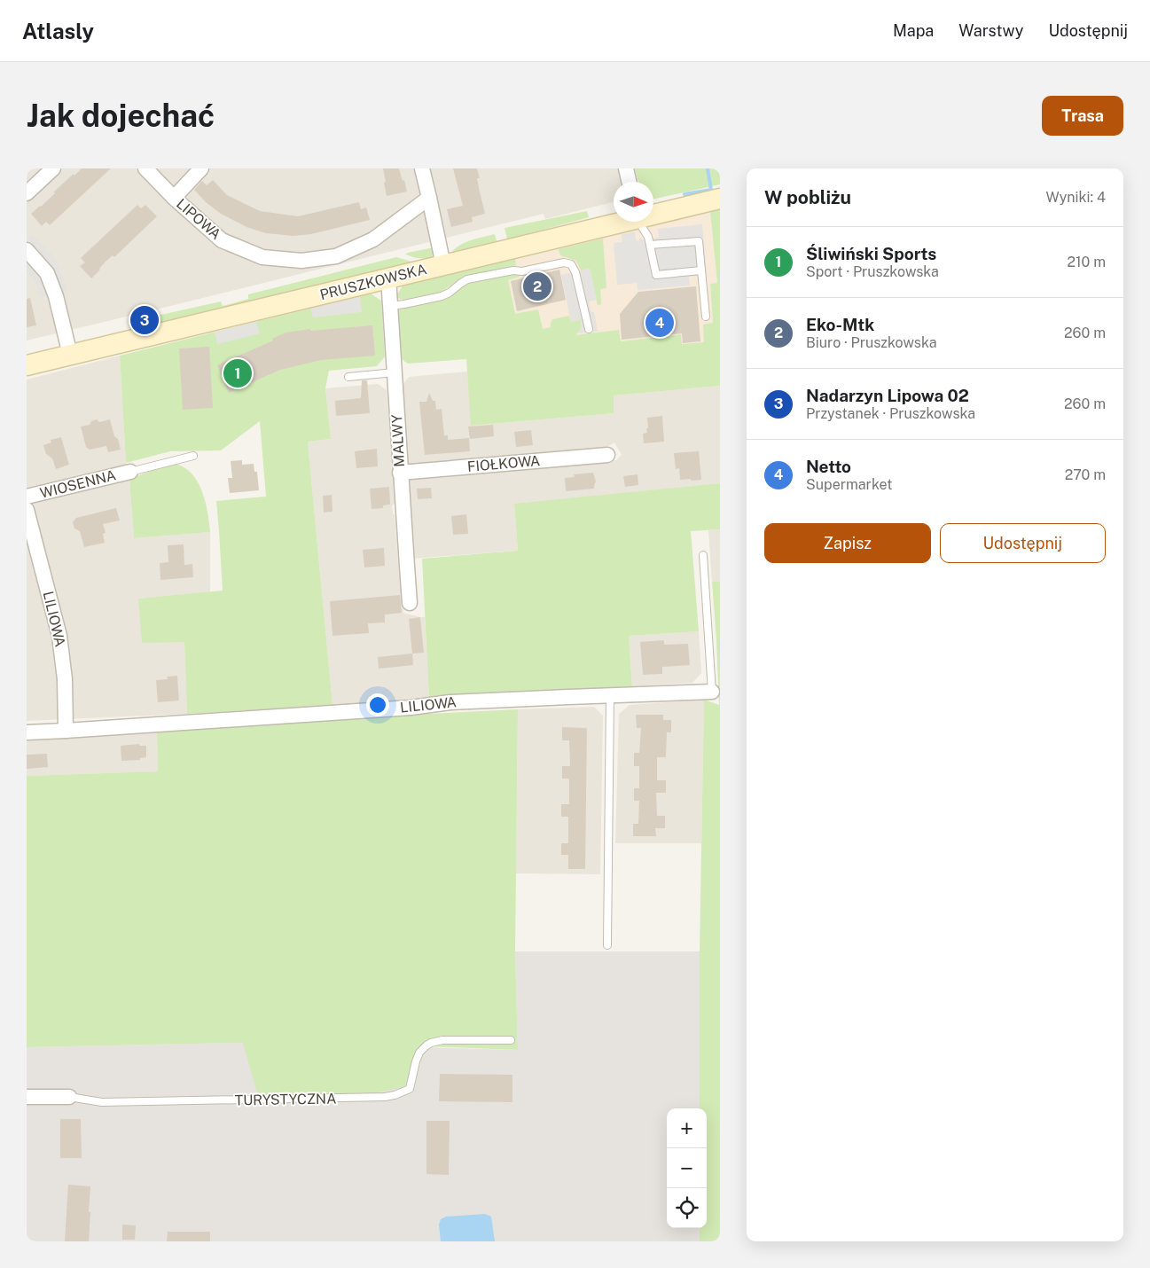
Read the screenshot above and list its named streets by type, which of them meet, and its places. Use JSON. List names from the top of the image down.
{
  "streets": {
    "street": [
      "LIPOWA",
      "PRUSZKOWSKA",
      "MALWY",
      "FIOŁKOWA",
      "WIOSENNA",
      "LILIOWA",
      "TURYSTYCZNA"
    ]
  },
  "crossings": [
    ["PRUSZKOWSKA", "MALWY"],
    ["MALWY", "FIOŁKOWA"]
  ],
  "north": "right",
  "page": {
    "header": "Atlasly",
    "nav": ["Mapa", "Warstwy", "Udostępnij"],
    "buttons": [
      "Trasa",
      ["Zapisz", "Udostępnij"]
    ],
    "title": "Jak dojechać",
    "heading": ["W pobliżu", "Wyniki: 4"],
    "list": [
      {
        "mark": "1",
        "name": "Śliwiński Sports",
        "note": "Sport · Pruszkowska",
        "value": "210 m"
      },
      {
        "mark": "2",
        "name": "Eko-Mtk",
        "note": "Biuro · Pruszkowska",
        "value": "260 m"
      },
      {
        "mark": "3",
        "name": "Nadarzyn Lipowa 02",
        "note": "Przystanek · Pruszkowska",
        "value": "260 m"
      },
      {
        "mark": "4",
        "name": "Netto",
        "note": "Supermarket",
        "value": "270 m"
      }
    ],
    "pins": [
      "2",
      "3",
      "4",
      "1"
    ],
    "map_buttons": ["+", "−"]
  }
}
